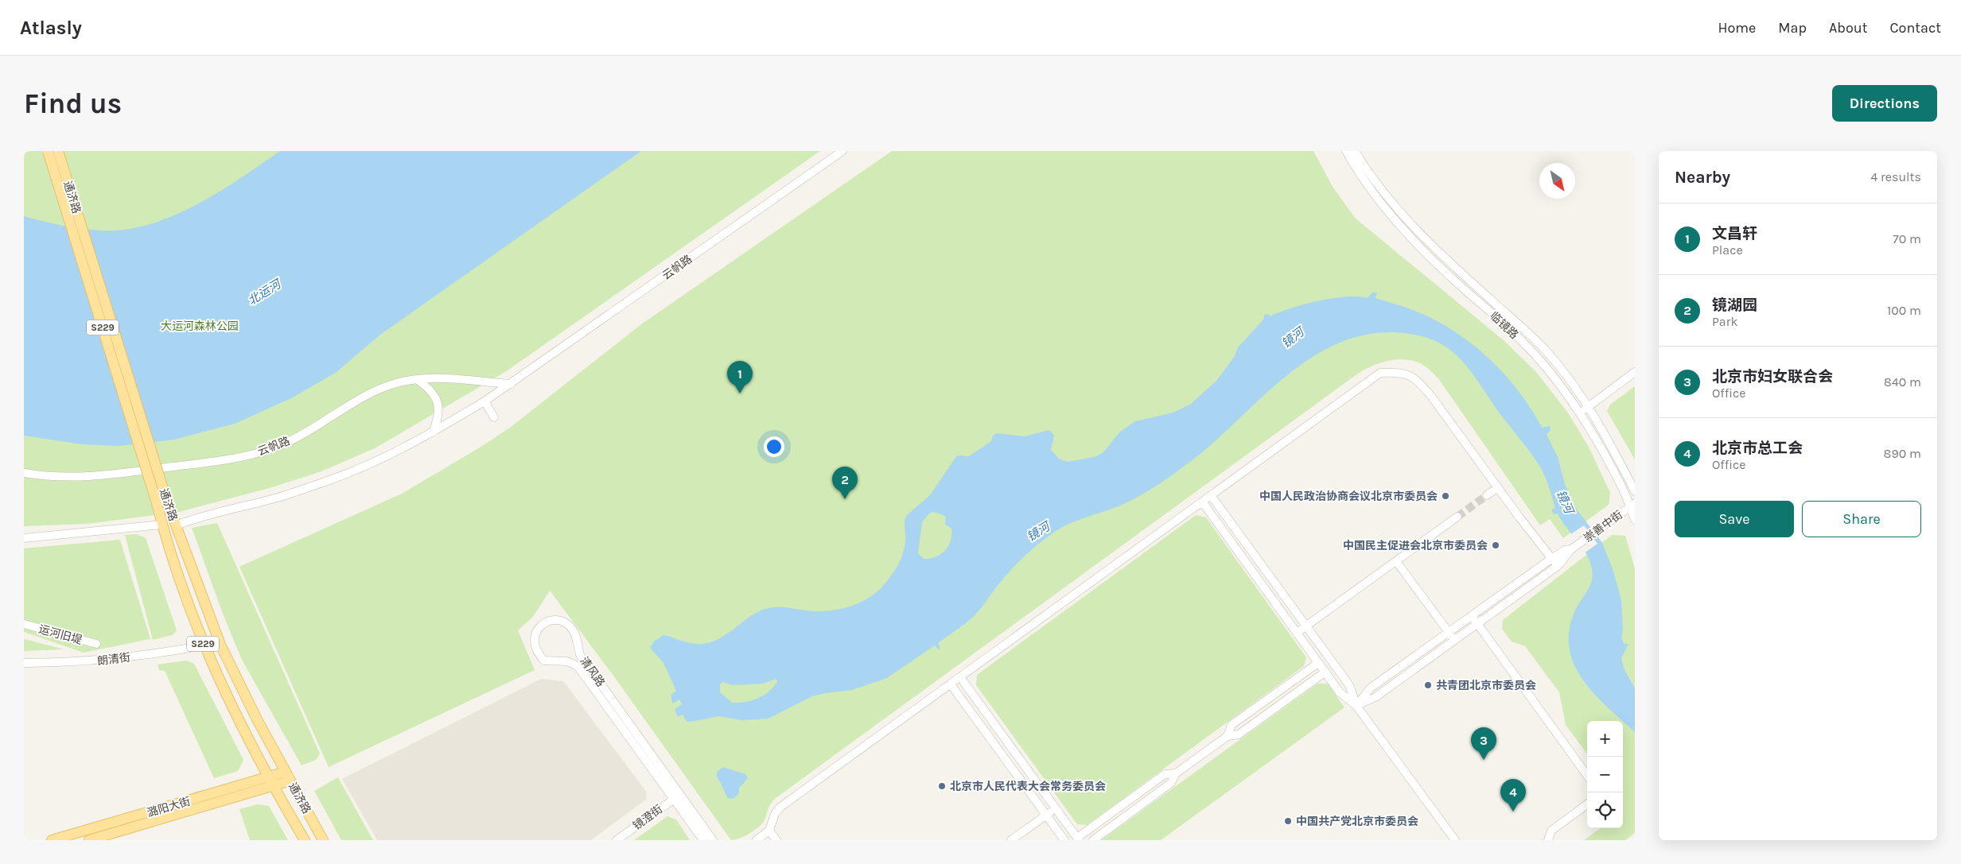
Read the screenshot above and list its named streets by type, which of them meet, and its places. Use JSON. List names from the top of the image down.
{
  "streets": {
    "main road": ["通济路", "S229", "潞阳大街"],
    "street": [
      "云帆路",
      "临镜路",
      "崇善中街",
      "运河旧堤",
      "朗清街",
      "清风路",
      "镜澄街"
    ]
  },
  "crossings": [
    ["通济路", "云帆路"],
    ["通济路", "朗清街"],
    ["通济路", "潞阳大街"],
    ["临镜路", "崇善中街"],
    ["清风路", "镜澄街"]
  ],
  "water": ["北运河", "镜河"],
  "parks": ["大运河森林公园"],
  "places": [
    "中国人民政治协商会议北京市委员会",
    "中国民主促进会北京市委员会",
    "共青团北京市委员会",
    "北京市人民代表大会常务委员会",
    "中国共产党北京市委员会"
  ],
  "north": "bottom right",
  "page": {
    "header": "Atlasly",
    "nav": [
      "Home",
      "Map",
      "About",
      "Contact"
    ],
    "buttons": [
      "Directions",
      ["Save", "Share"]
    ],
    "title": "Find us",
    "heading": ["Nearby", "4 results"],
    "list": [
      {
        "mark": "1",
        "name": "文昌轩",
        "note": "Place",
        "value": "70 m"
      },
      {
        "mark": "2",
        "name": "镜湖园",
        "note": "Park",
        "value": "100 m"
      },
      {
        "mark": "3",
        "name": "北京市妇女联合会",
        "note": "Office",
        "value": "840 m"
      },
      {
        "mark": "4",
        "name": "北京市总工会",
        "note": "Office",
        "value": "890 m"
      }
    ],
    "pins": [
      "1",
      "2",
      "3",
      "4"
    ],
    "map_buttons": ["+", "−"]
  }
}
